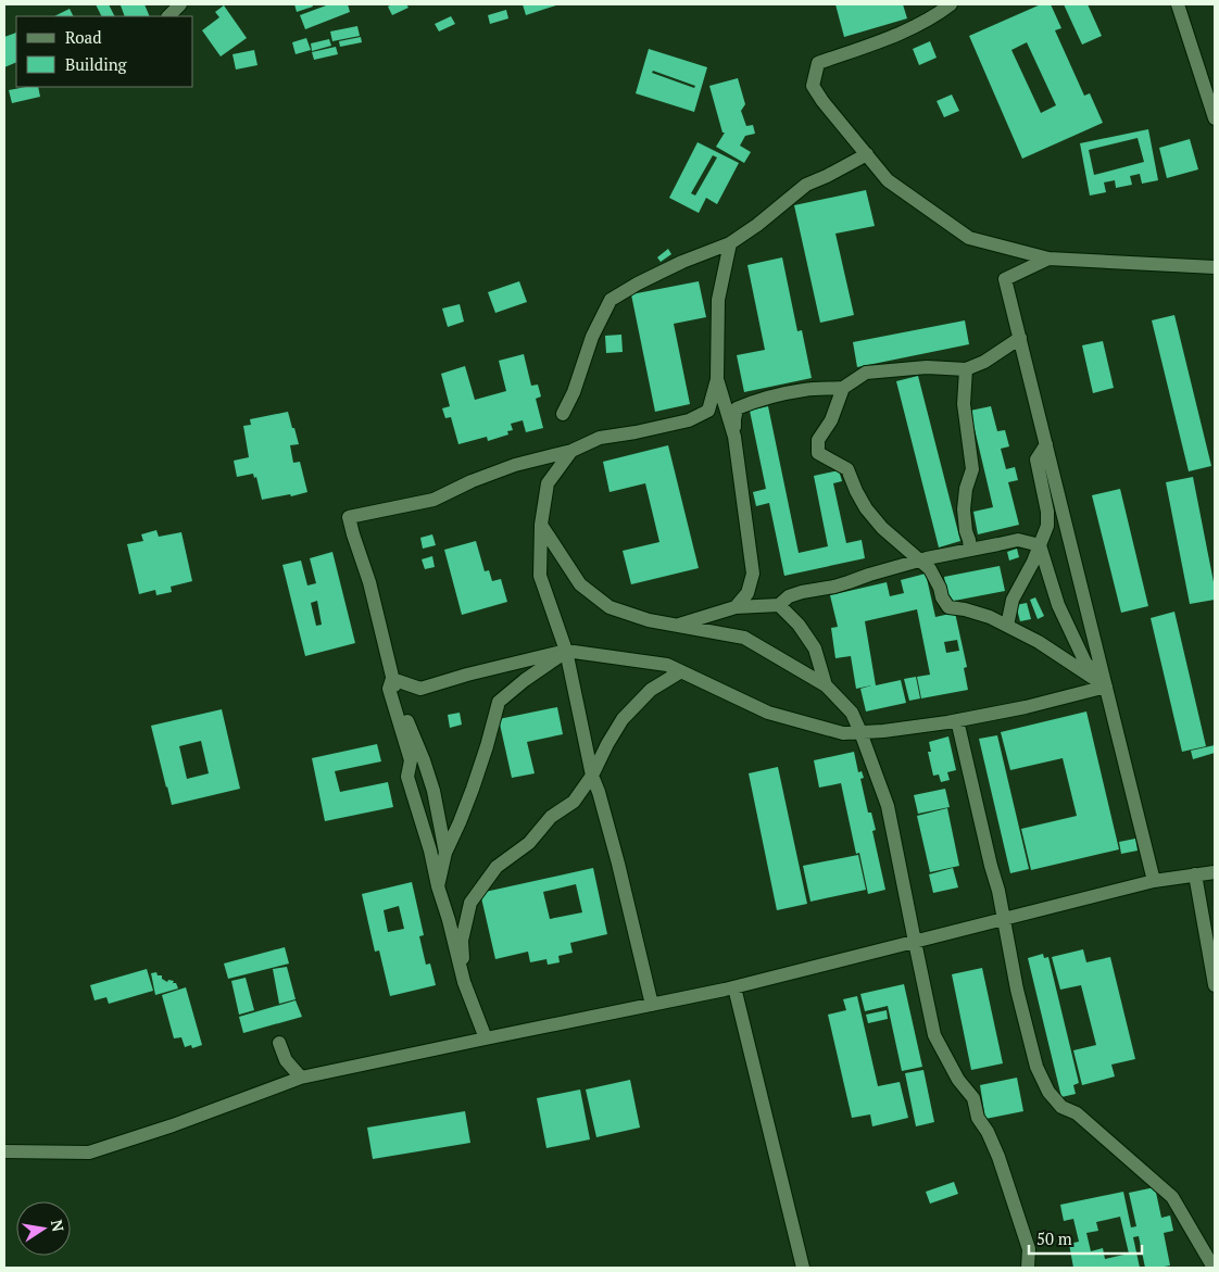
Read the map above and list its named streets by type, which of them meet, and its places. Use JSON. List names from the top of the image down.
{
  "legend": ["Road", "Building"],
  "scale_bar": "50 m",
  "north": "right"
}
